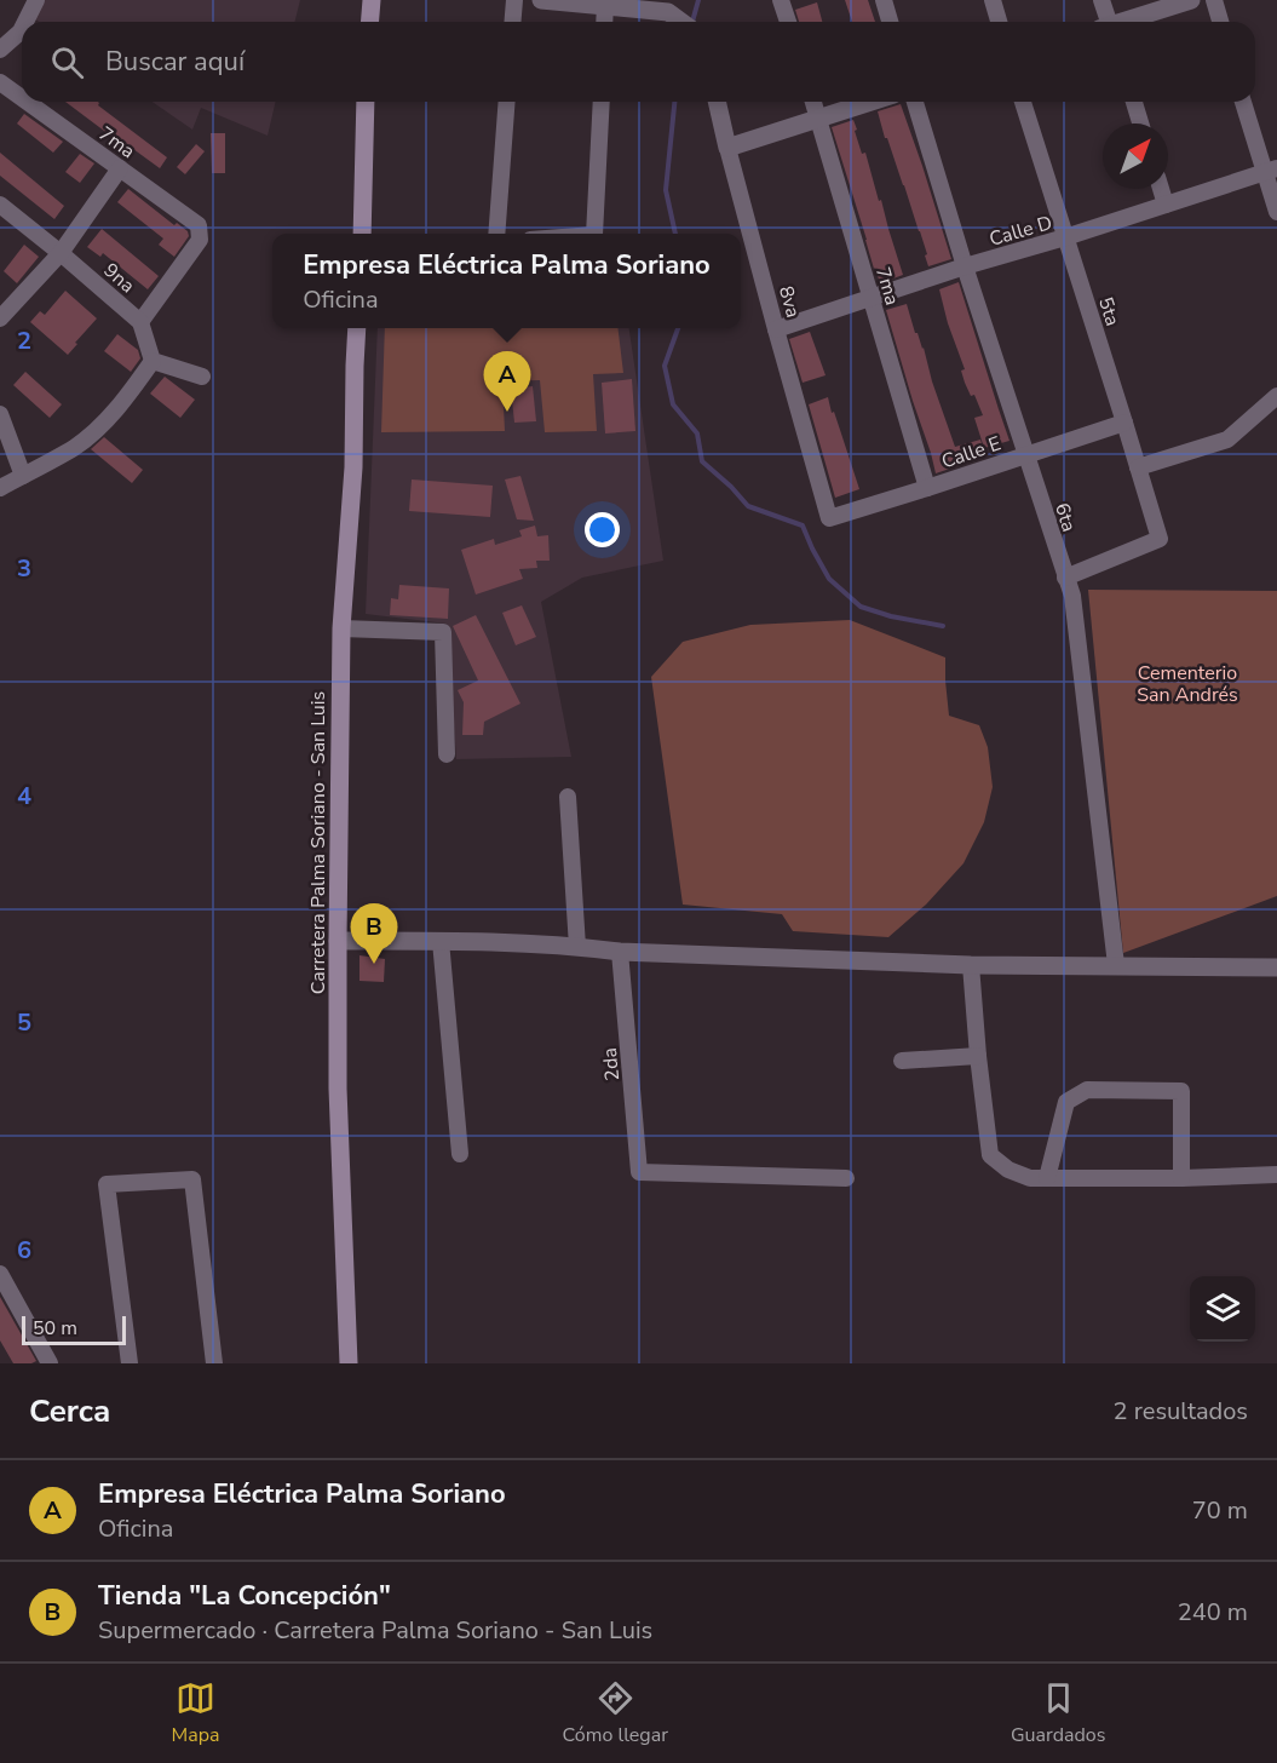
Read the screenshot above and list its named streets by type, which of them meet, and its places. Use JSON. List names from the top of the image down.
{
  "streets": {
    "main road": ["Carretera Palma Soriano - San Luis"],
    "street": [
      "7ma",
      "Calle D",
      "9na",
      "8va",
      "5ta",
      "Calle E",
      "6ta",
      "2da"
    ]
  },
  "crossings": [
    ["7ma", "Calle D"],
    ["7ma", "9na"],
    ["7ma", "Calle E"],
    ["Calle D", "8va"],
    ["Calle D", "5ta"],
    ["Calle D", "6ta"],
    ["8va", "Calle E"],
    ["5ta", "Calle E"],
    ["5ta", "6ta"],
    ["Calle E", "6ta"]
  ],
  "parks": ["Cementerio San Andrés"],
  "scale_bar": "50 m",
  "north": "top right",
  "page": {
    "search": "Buscar aquí",
    "popup": ["Empresa Eléctrica Palma Soriano", "Oficina"],
    "pins": ["A", "B"],
    "scale": "50 m",
    "heading": ["Cerca", "2 resultados"],
    "list": [
      {
        "mark": "A",
        "name": "Empresa Eléctrica Palma Soriano",
        "note": "Oficina",
        "value": "70 m"
      },
      {
        "mark": "B",
        "name": "Tienda \"La Concepción\"",
        "note": "Supermercado · Carretera Palma Soriano - San Luis",
        "value": "240 m"
      }
    ],
    "nav": ["Mapa", "Cómo llegar", "Guardados"]
  },
  "grid": {
    "rows": [
      "2",
      "3",
      "4",
      "5",
      "6"
    ]
  }
}
